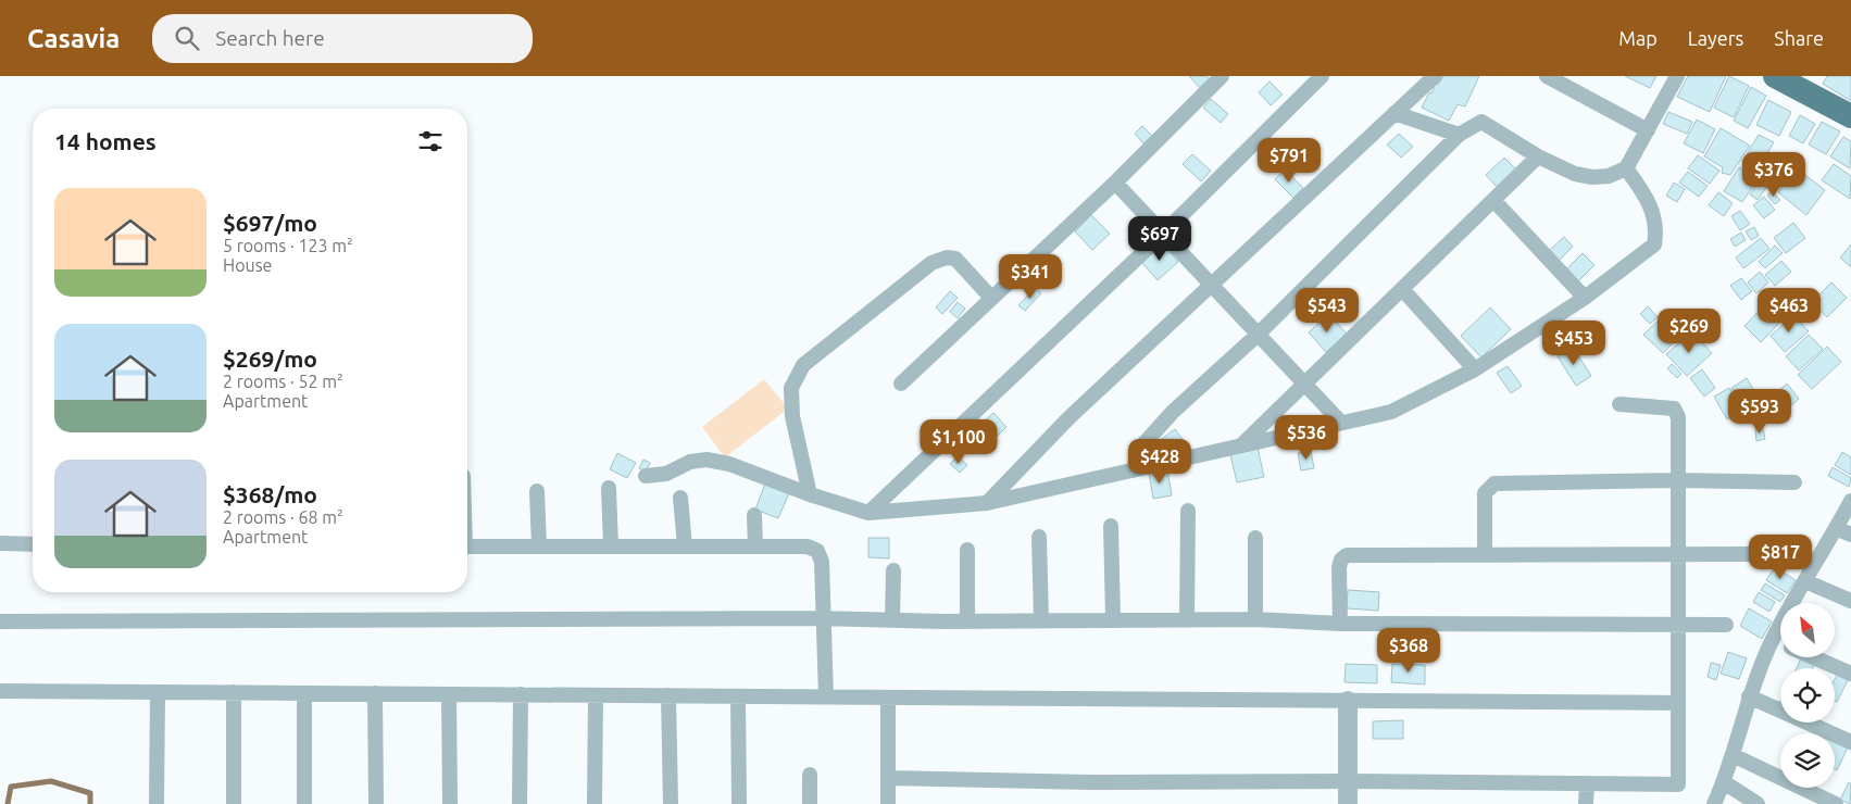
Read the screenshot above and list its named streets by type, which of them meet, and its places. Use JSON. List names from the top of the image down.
{
  "north": "top left",
  "page": {
    "header": "Casavia",
    "search": "Search here",
    "nav": ["Map", "Layers", "Share"],
    "heading": "14 homes",
    "price": [
      "$791",
      "$376",
      "$697",
      "$341",
      "$543",
      "$463",
      "$269",
      "$453",
      "$593",
      "$536",
      "$1,100",
      "$428",
      "$817",
      "$368"
    ],
    "list": [
      {
        "name": "$697/mo",
        "note": "5 rooms · 123 m² · House"
      },
      {
        "name": "$269/mo",
        "note": "2 rooms · 52 m² · Apartment"
      },
      {
        "name": "$368/mo",
        "note": "2 rooms · 68 m² · Apartment"
      }
    ]
  }
}
